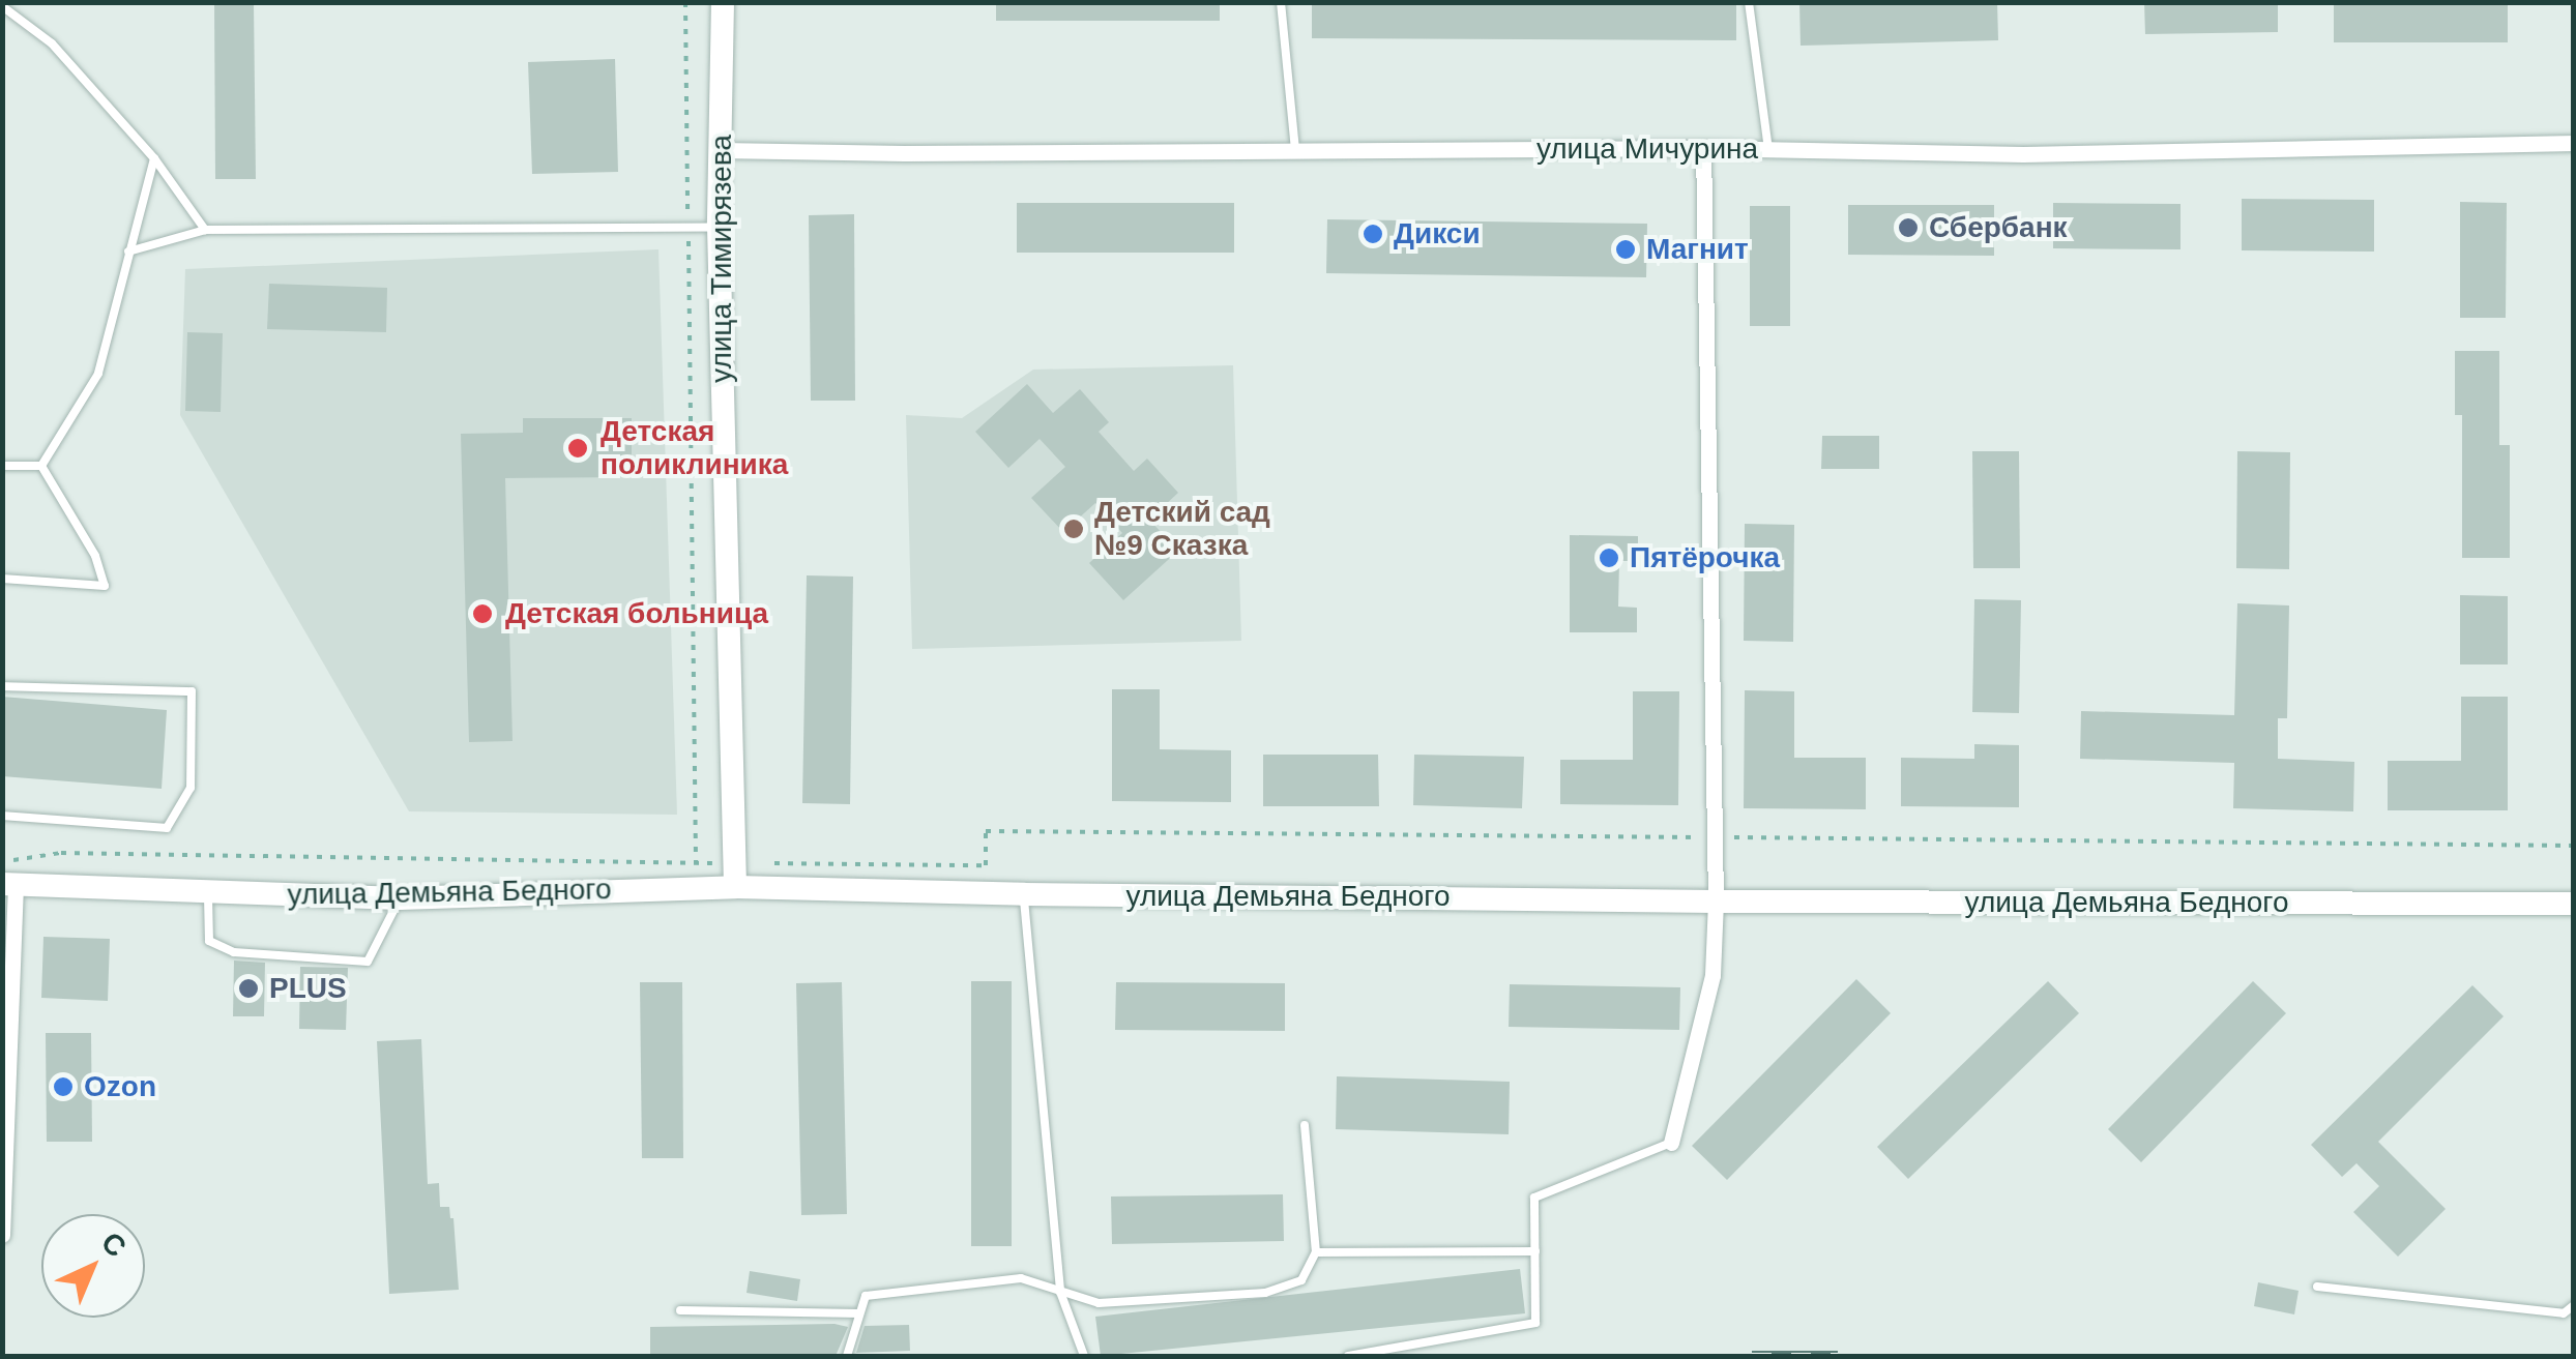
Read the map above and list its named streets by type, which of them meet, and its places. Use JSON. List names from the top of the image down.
{
  "streets": {
    "main road": ["улица Тимирязева", "улица Демьяна Бедного"],
    "street": ["улица Мичурина"]
  },
  "crossings": [
    ["улица Мичурина", "улица Тимирязева"],
    ["улица Тимирязева", "улица Демьяна Бедного"]
  ],
  "places": [
    "Сбербанк",
    "Дикси",
    "Магнит",
    "Детская поликлиника",
    "Детский сад №9 Сказка",
    "Пятёрочка",
    "Детская больница",
    "PLUS",
    "Ozon"
  ],
  "north": "top right"
}
